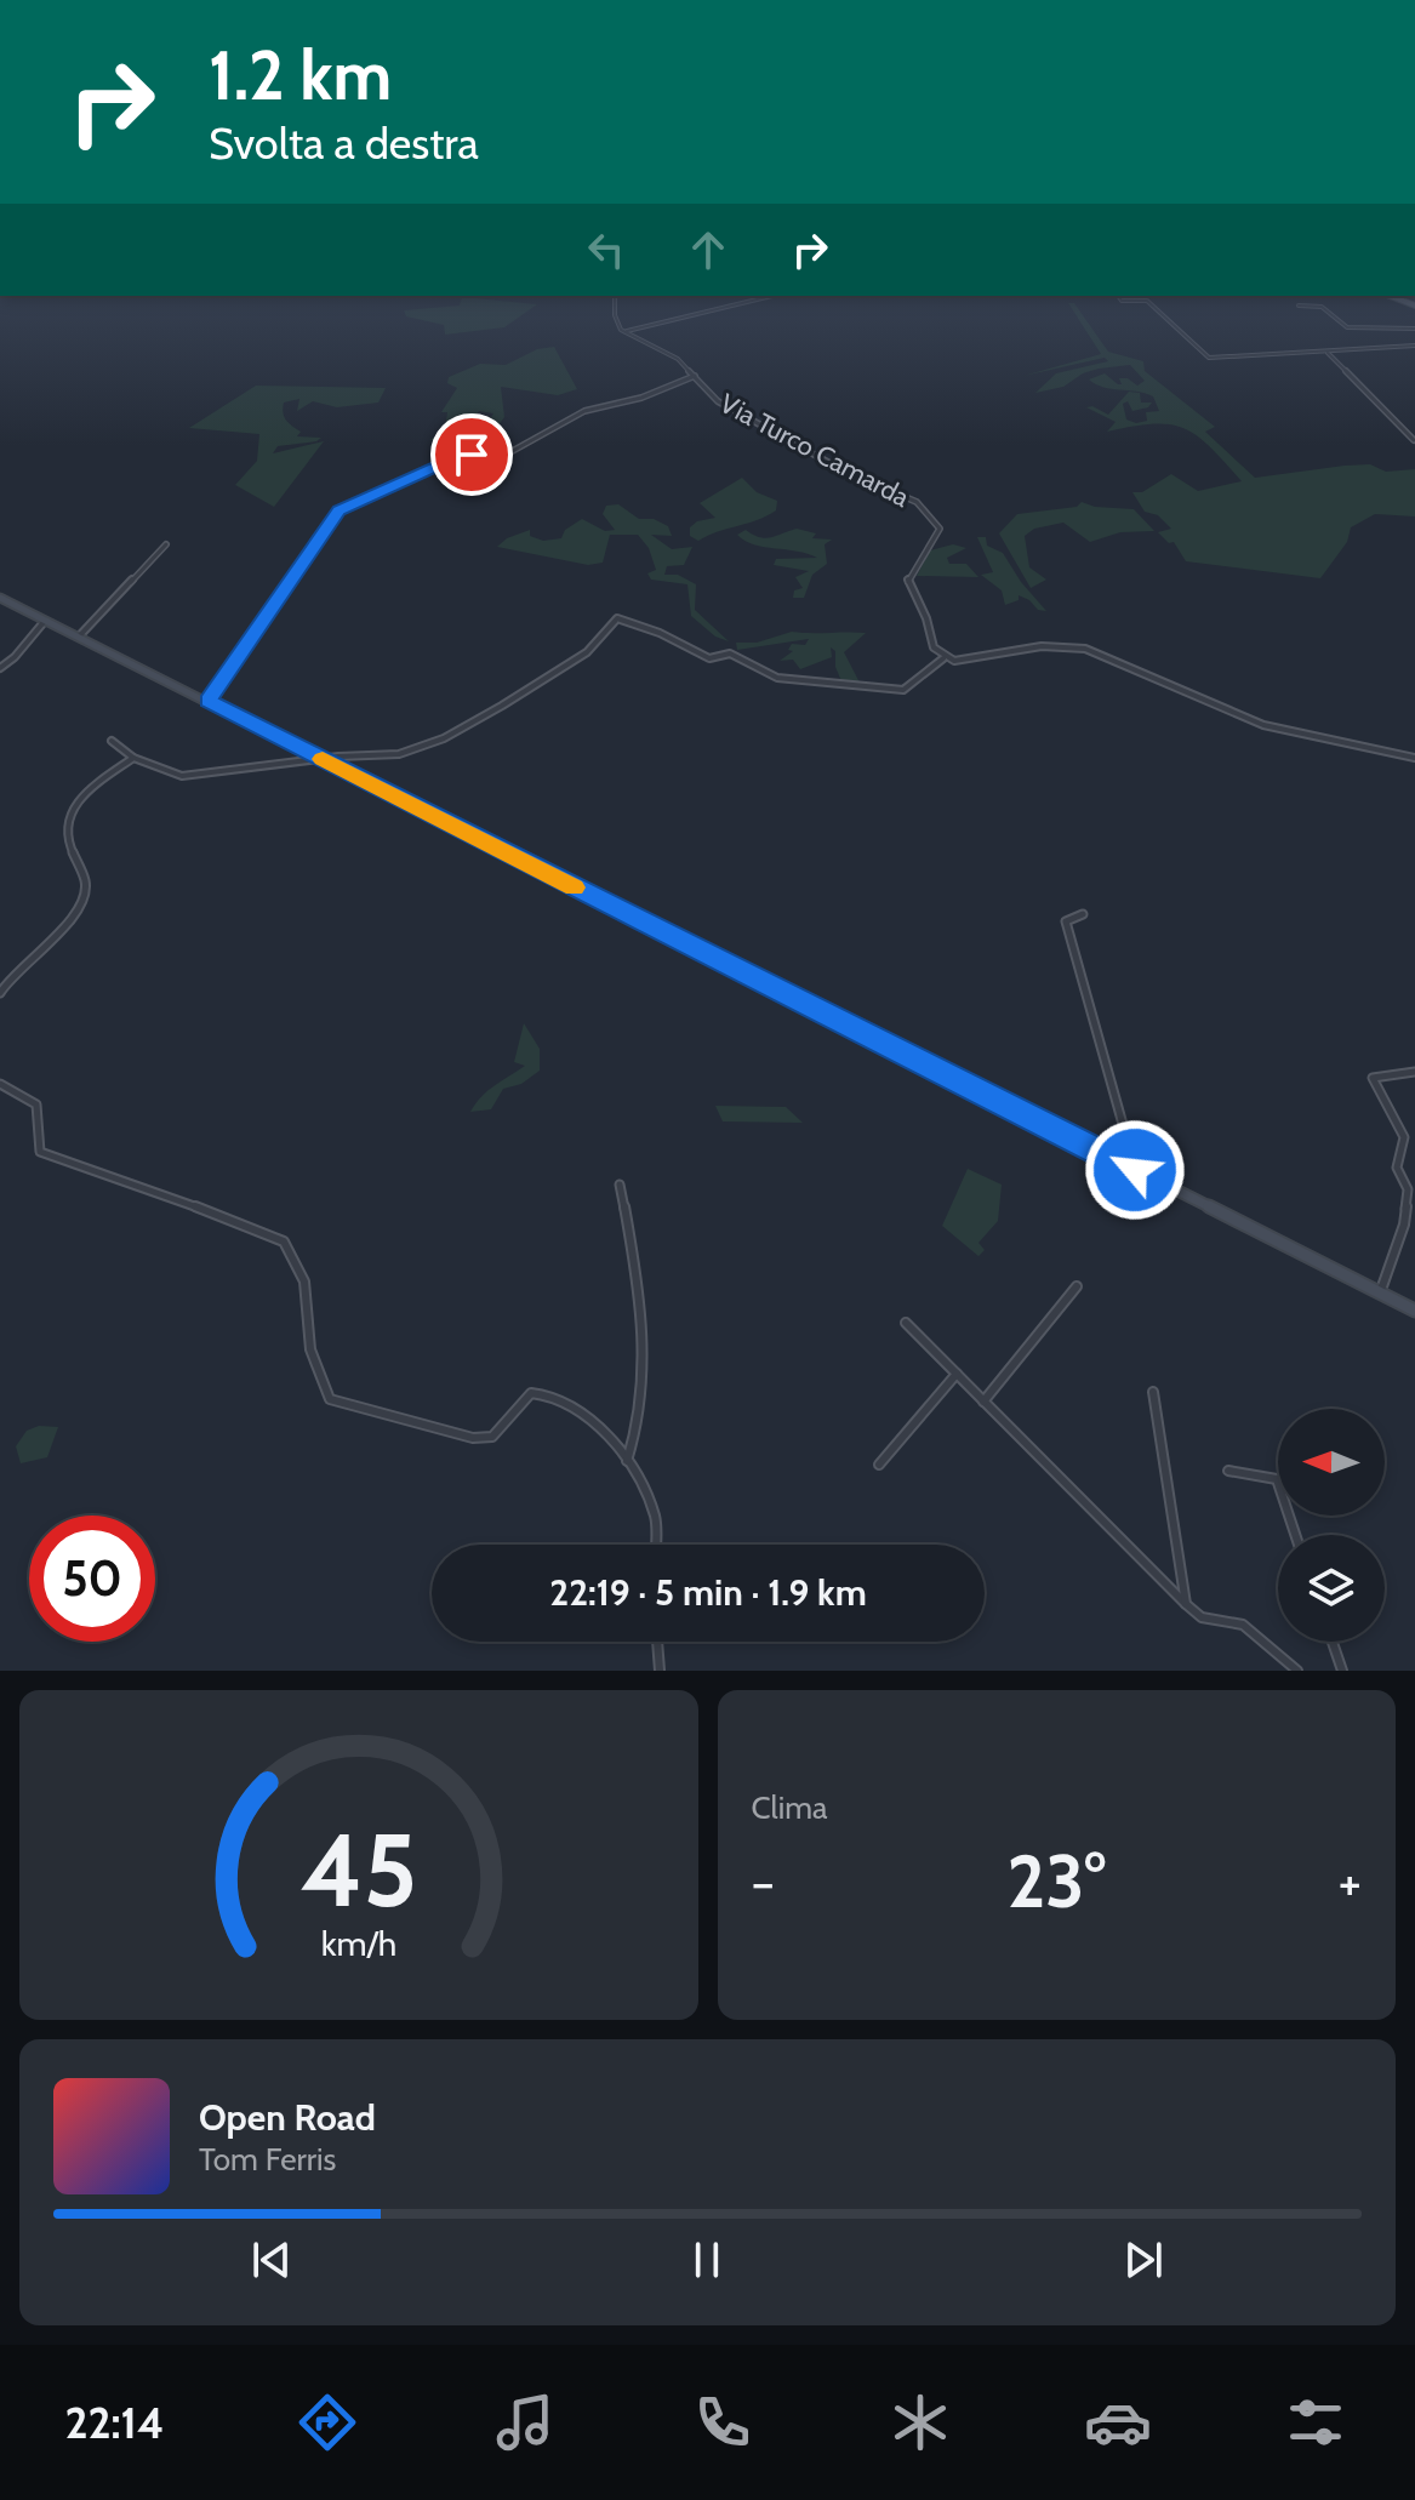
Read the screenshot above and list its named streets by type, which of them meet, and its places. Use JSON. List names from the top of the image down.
{
  "streets": {
    "street": ["Via Turco Camarda"]
  },
  "north": "left",
  "page": {
    "turn": ["1.2 km", "Svolta a destra"],
    "limit": "50",
    "trip": "22:19 · 5 min · 1.9 km",
    "tile": "Clima",
    "heat": ["−", "23°", "+"],
    "song": ["Open Road", "Tom Ferris"],
    "tabs": "22:14",
    "gauge": ["45", "km/h"]
  }
}
